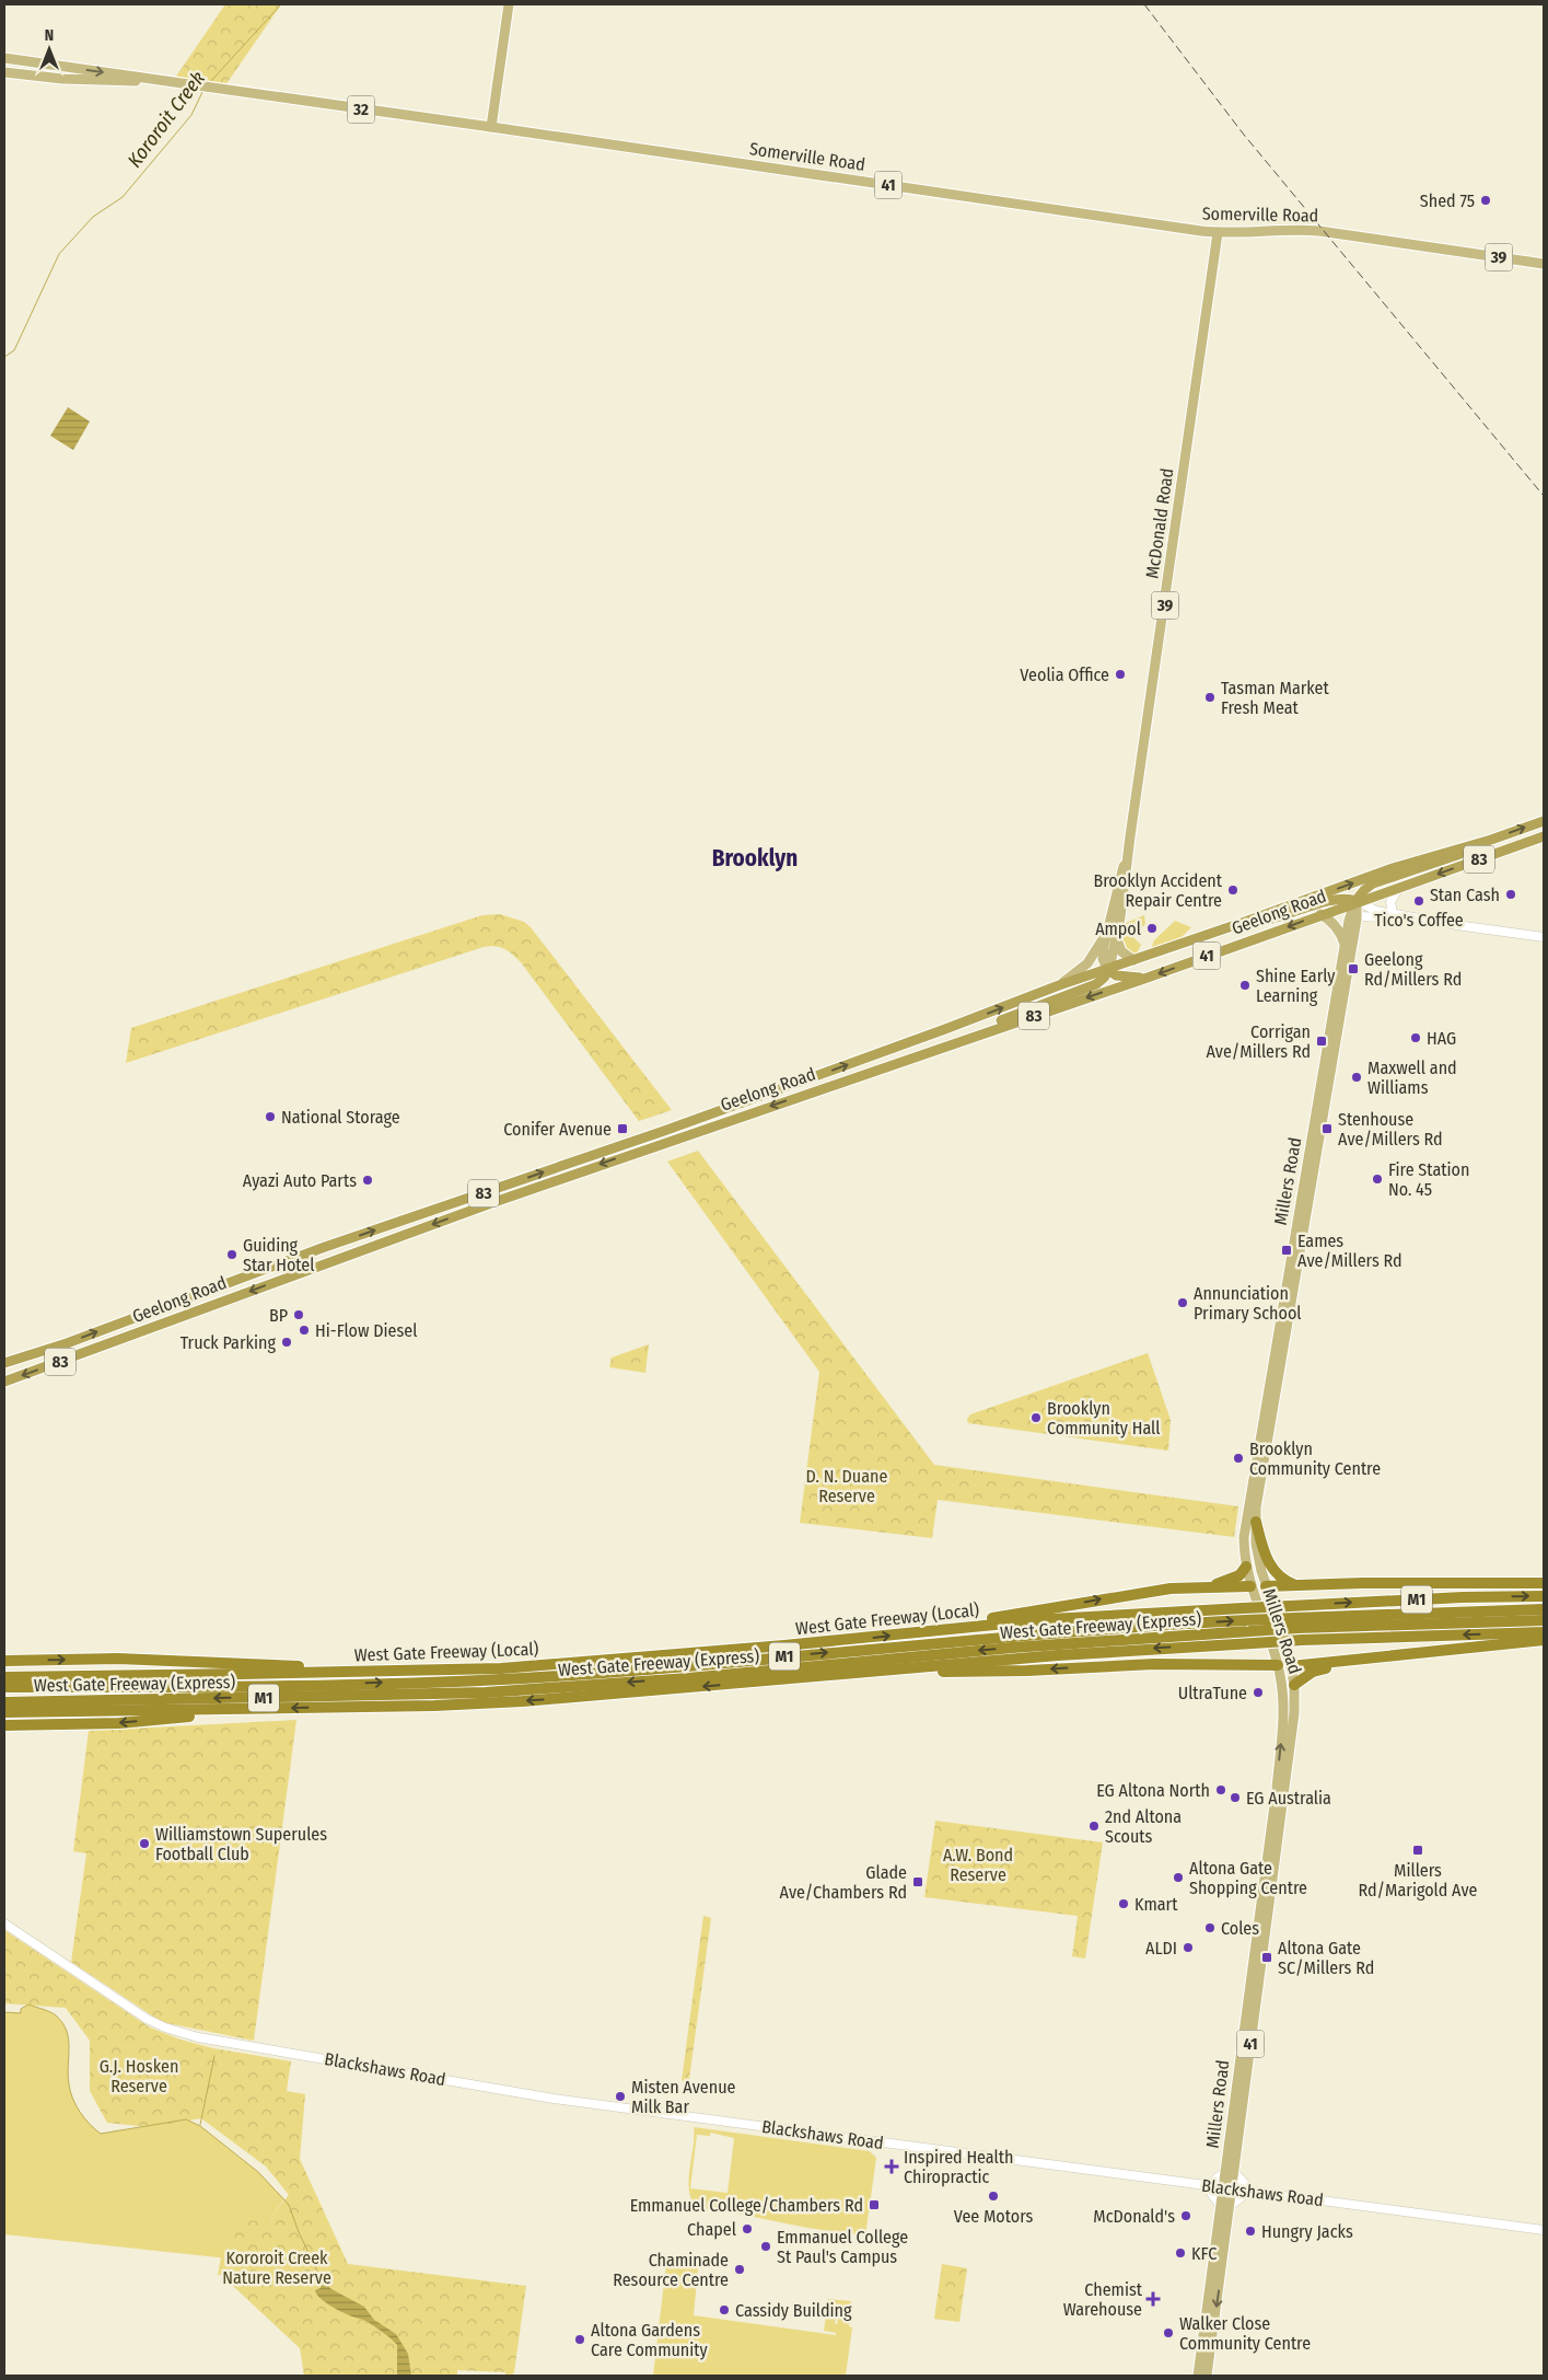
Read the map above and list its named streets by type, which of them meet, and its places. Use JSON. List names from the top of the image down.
{
  "streets": {
    "highway": [
      "41",
      "83",
      "Geelong Road",
      "M1",
      "West Gate Freeway (Local)",
      "West Gate Freeway (Express)"
    ],
    "main road": [
      "32",
      "Somerville Road",
      "39",
      "McDonald Road",
      "Millers Road",
      "Blackshaws Road"
    ]
  },
  "crossings": [
    ["Somerville Road", "McDonald Road"],
    ["41", "McDonald Road"],
    ["41", "Geelong Road"],
    ["41", "Millers Road"],
    ["39", "McDonald Road"],
    ["39", "Geelong Road"],
    ["McDonald Road", "Geelong Road"],
    ["Geelong Road", "Millers Road"],
    ["Millers Road", "Blackshaws Road"]
  ],
  "districts": ["Brooklyn"],
  "water": ["Kororoit Creek"],
  "parks": [
    "D. N. Duane Reserve",
    "A.W. Bond Reserve",
    "G.J. Hosken Reserve",
    "Kororoit Creek Nature Reserve"
  ],
  "places": {
    "other": [
      "Shed 75",
      "Veolia Office",
      "Tasman Market Fresh Meat",
      "Brooklyn Accident Repair Centre",
      "Stan Cash",
      "Tico's Coffee",
      "Ampol",
      "Shine Early Learning",
      "HAG",
      "Maxwell and Williams",
      "National Storage",
      "Fire Station No. 45",
      "Ayazi Auto Parts",
      "Guiding Star Hotel",
      "Annunciation Primary School",
      "BP",
      "Hi-Flow Diesel",
      "Truck Parking",
      "Brooklyn Community Hall",
      "Brooklyn Community Centre",
      "UltraTune",
      "EG Altona North",
      "EG Australia",
      "2nd Altona Scouts",
      "Williamstown Superules Football Club",
      "Altona Gate Shopping Centre",
      "Kmart",
      "Coles",
      "ALDI",
      "Misten Avenue Milk Bar",
      "Vee Motors",
      "McDonald's",
      "Chapel",
      "Hungry Jacks",
      "Emmanuel College St Paul's Campus",
      "KFC",
      "Chaminade Resource Centre",
      "Cassidy Building",
      "Walker Close Community Centre",
      "Altona Gardens Care Community"
    ],
    "transit": [
      "Geelong Rd/Millers Rd",
      "Corrigan Ave/Millers Rd",
      "Conifer Avenue",
      "Stenhouse Ave/Millers Rd",
      "Eames Ave/Millers Rd",
      "Millers Rd/Marigold Ave",
      "Glade Ave/Chambers Rd",
      "Altona Gate SC/Millers Rd",
      "Emmanuel College/Chambers Rd"
    ],
    "health": ["Inspired Health Chiropractic", "Chemist Warehouse"]
  },
  "north": "top"
}
